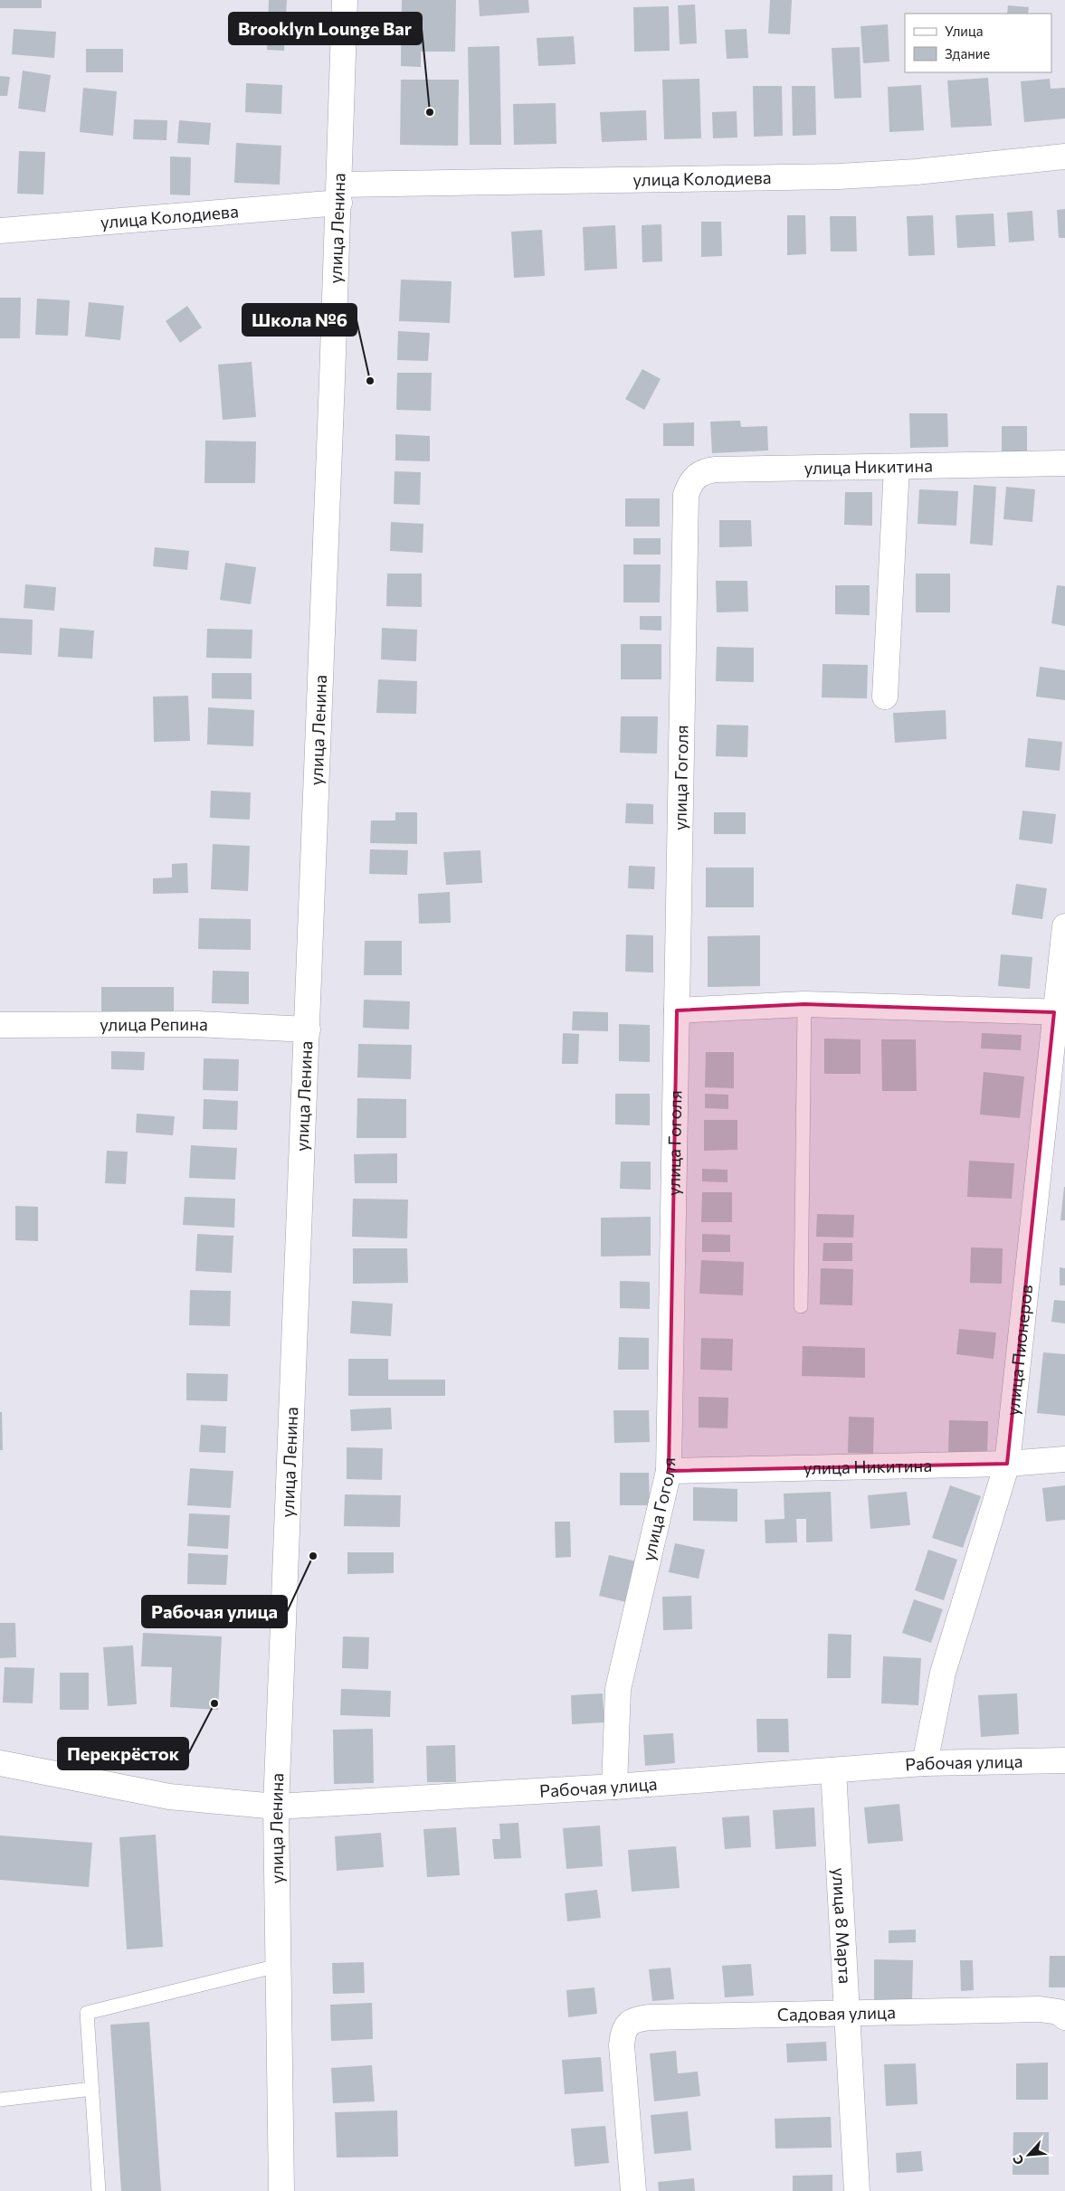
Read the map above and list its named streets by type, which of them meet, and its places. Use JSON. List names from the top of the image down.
{
  "streets": {
    "street": [
      "улица Колодиева",
      "улица Ленина",
      "улица Никитина",
      "улица Гоголя",
      "улица Репина",
      "улица Пионеров",
      "Рабочая улица",
      "улица 8 Марта",
      "Садовая улица"
    ]
  },
  "crossings": [
    ["улица Колодиева", "улица Ленина"],
    ["улица Ленина", "улица Репина"],
    ["улица Ленина", "Рабочая улица"],
    ["улица Никитина", "улица Гоголя"],
    ["улица Никитина", "улица Пионеров"],
    ["улица Гоголя", "Рабочая улица"],
    ["улица Пионеров", "Рабочая улица"],
    ["Рабочая улица", "улица 8 Марта"],
    ["улица 8 Марта", "Садовая улица"]
  ],
  "places": [
    "Brooklyn Lounge Bar",
    "Школа №6",
    "Рабочая улица",
    "Перекрёсток"
  ],
  "legend": ["Улица", "Здание"],
  "north": "bottom left"
}
